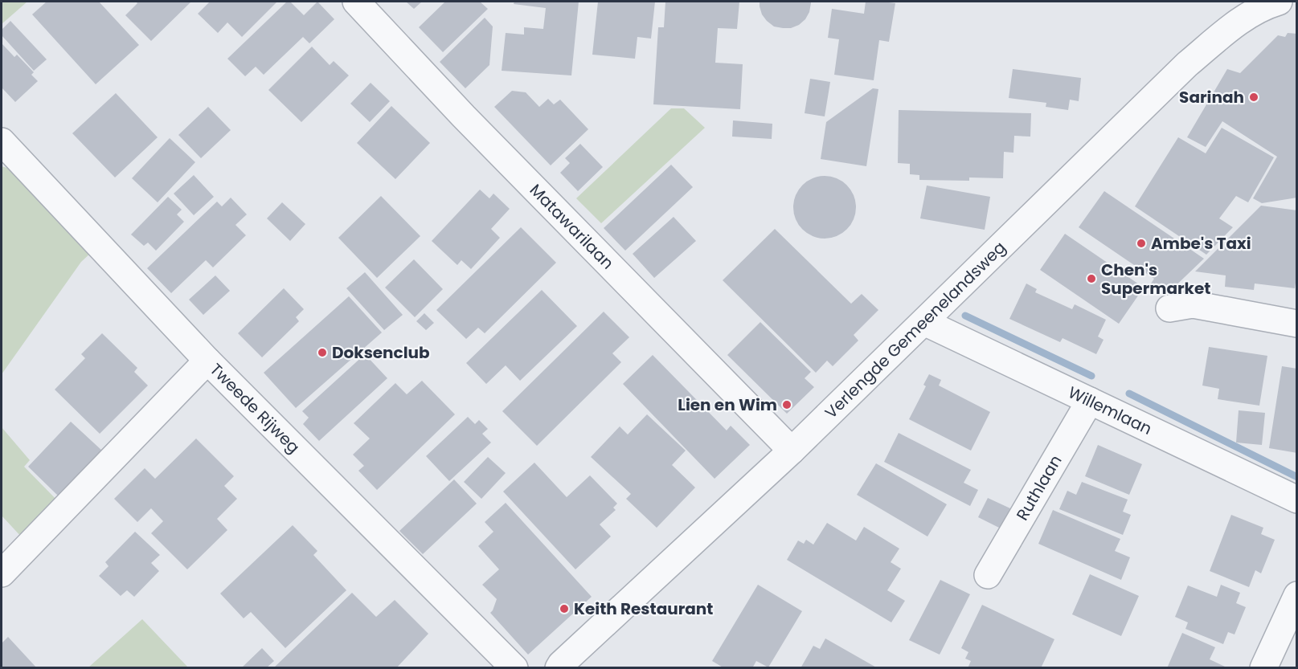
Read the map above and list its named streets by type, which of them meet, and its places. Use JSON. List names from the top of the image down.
{
  "streets": {
    "street": [
      "Matawarilaan",
      "Verlengde Gemeenelandsweg",
      "Tweede Rijweg",
      "Willemlaan",
      "Ruthlaan"
    ]
  },
  "crossings": [
    ["Matawarilaan", "Verlengde Gemeenelandsweg"],
    ["Verlengde Gemeenelandsweg", "Willemlaan"],
    ["Willemlaan", "Ruthlaan"]
  ],
  "places": [
    "Sarinah",
    "Ambe's Taxi",
    "Chen's Supermarket",
    "Doksenclub",
    "Lien en Wim",
    "Keith Restaurant"
  ]
}
